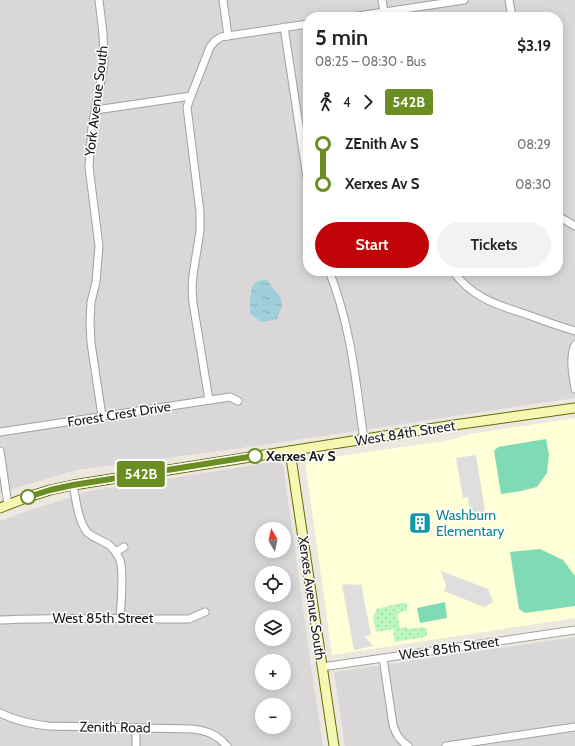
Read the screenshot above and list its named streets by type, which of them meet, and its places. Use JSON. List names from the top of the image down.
{
  "streets": {
    "street": [
      "York Avenue South",
      "Forest Crest Drive",
      "West 84th Street",
      "Xerxes Avenue South",
      "West 85th Street",
      "Zenith Road"
    ]
  },
  "crossings": [
    ["York Avenue South", "Forest Crest Drive"],
    ["West 84th Street", "Xerxes Avenue South"],
    ["Xerxes Avenue South", "West 85th Street"]
  ],
  "places": {
    "other": ["Xerxes Av S"],
    "building": ["Washburn Elementary"]
  },
  "lines": ["bus line 542B"],
  "north": "top",
  "page": {
    "on_map": "542B",
    "heading": ["5 min", "08:25 – 08:30 · Bus", "$3.19"],
    "legs": ["4", "542B"],
    "list": [
      {
        "name": "ZEnith Av S",
        "value": "08:29"
      },
      {
        "name": "Xerxes Av S",
        "value": "08:30"
      }
    ],
    "buttons": ["Start", "Tickets"],
    "map_buttons": ["+", "−"]
  }
}
